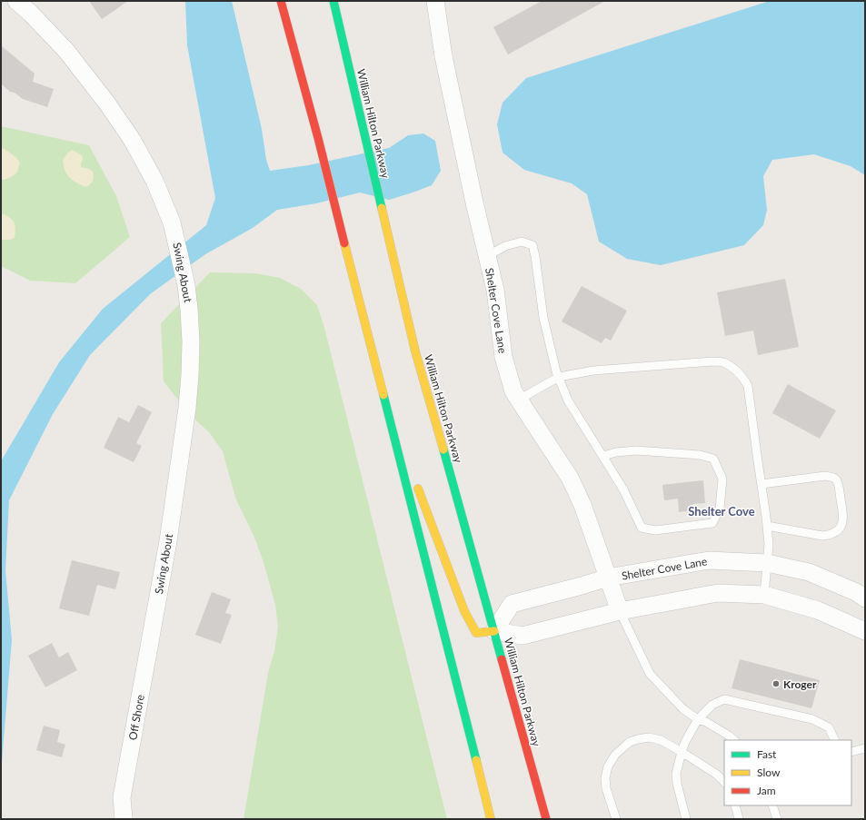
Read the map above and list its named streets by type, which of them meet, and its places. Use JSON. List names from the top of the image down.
{
  "streets": {
    "highway": ["William Hilton Parkway"],
    "street": ["Swing About", "Shelter Cove Lane", "Off Shore"]
  },
  "crossings": [
    ["William Hilton Parkway", "Shelter Cove Lane"],
    ["Swing About", "Off Shore"]
  ],
  "districts": ["Shelter Cove"],
  "places": ["Kroger"],
  "legend": ["Fast", "Slow", "Jam"]
}
